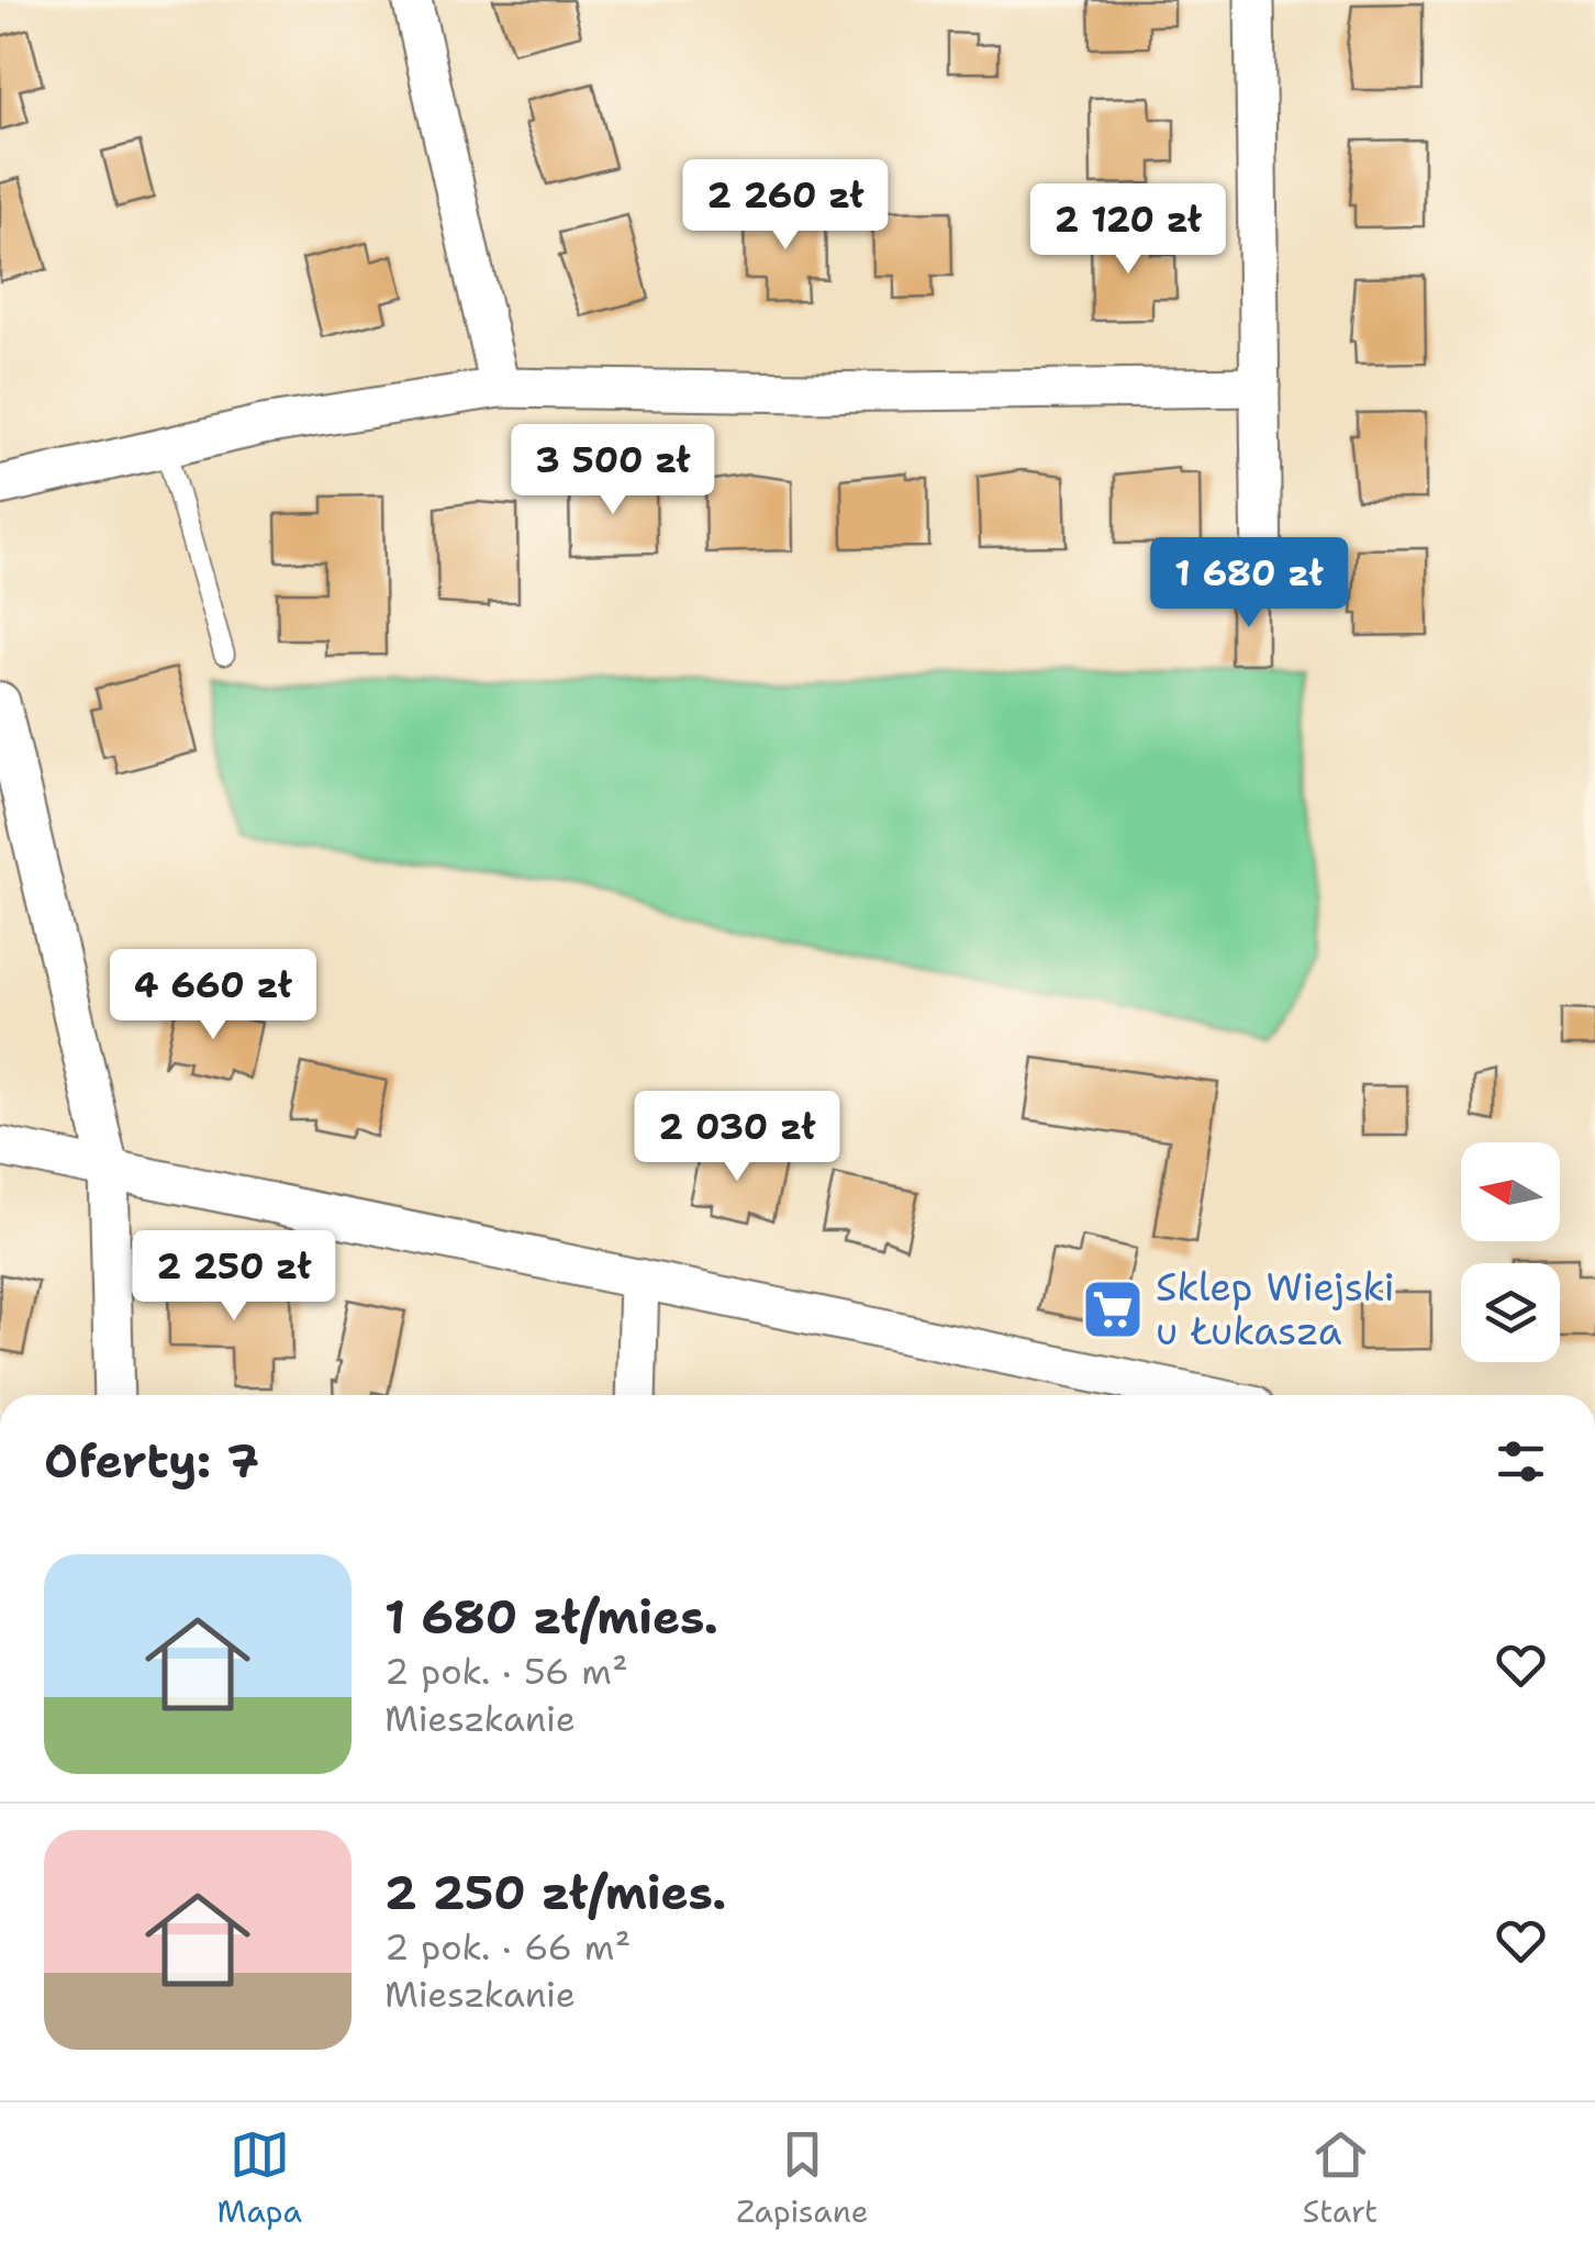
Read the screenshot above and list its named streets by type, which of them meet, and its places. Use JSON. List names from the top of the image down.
{
  "places": {
    "supermarket": ["Sklep Wiejski u Łukasza"]
  },
  "north": "left",
  "page": {
    "price": [
      "2 260 zł",
      "2 120 zł",
      "3 500 zł",
      "1 680 zł",
      "4 660 zł",
      "2 030 zł",
      "2 250 zł"
    ],
    "heading": "Oferty: 7",
    "list": [
      {
        "name": "1 680 zł/mies.",
        "note": "2 pok. · 56 m² · Mieszkanie"
      },
      {
        "name": "2 250 zł/mies.",
        "note": "2 pok. · 66 m² · Mieszkanie"
      }
    ],
    "tabs": ["Mapa", "Zapisane", "Start"]
  }
}
